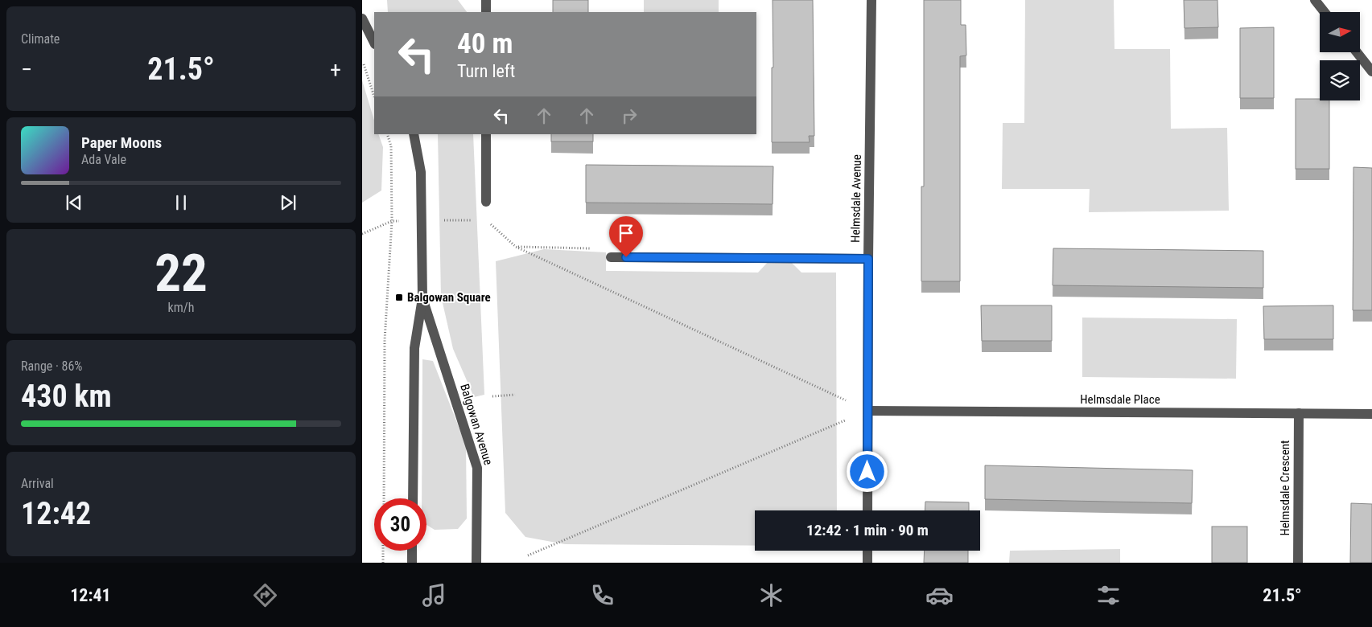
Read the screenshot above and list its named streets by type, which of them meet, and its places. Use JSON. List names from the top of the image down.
{
  "streets": {
    "street": [
      "Helmsdale Avenue",
      "Helmsdale Place",
      "Balgowan Avenue",
      "Helmsdale Crescent"
    ]
  },
  "crossings": [
    ["Helmsdale Avenue", "Helmsdale Place"],
    ["Helmsdale Place", "Helmsdale Crescent"]
  ],
  "places": {
    "transit": ["Balgowan Square"]
  },
  "north": "right",
  "page": {
    "tile": [
      "Climate",
      ["22", "km/h"],
      ["Range · 86%", "430 km"],
      ["Arrival", "12:42"]
    ],
    "turn": ["40 m", "Turn left"],
    "heat": ["−", "21.5°", "+"],
    "song": ["Paper Moons", "Ada Vale"],
    "limit": "30",
    "trip": "12:42 · 1 min · 90 m",
    "tabs": ["12:41", "21.5°"]
  }
}
